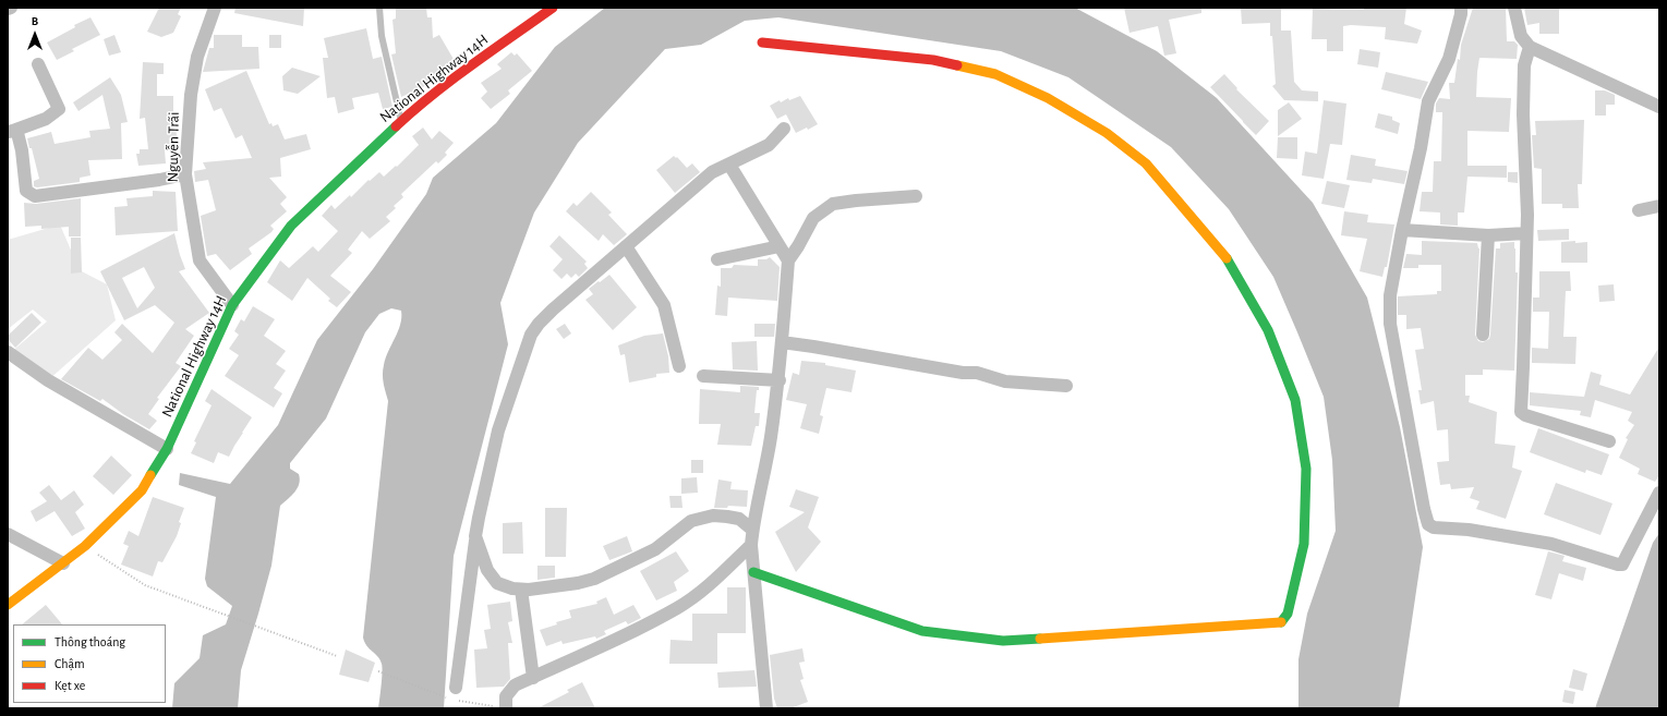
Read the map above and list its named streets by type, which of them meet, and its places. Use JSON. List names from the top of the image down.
{
  "streets": {
    "street": ["National Highway 14H", "Nguyễn Trãi"]
  },
  "crossings": [
    ["National Highway 14H", "Nguyễn Trãi"]
  ],
  "legend": ["Thông thoáng", "Chậm", "Kẹt xe"],
  "north": "top"
}
